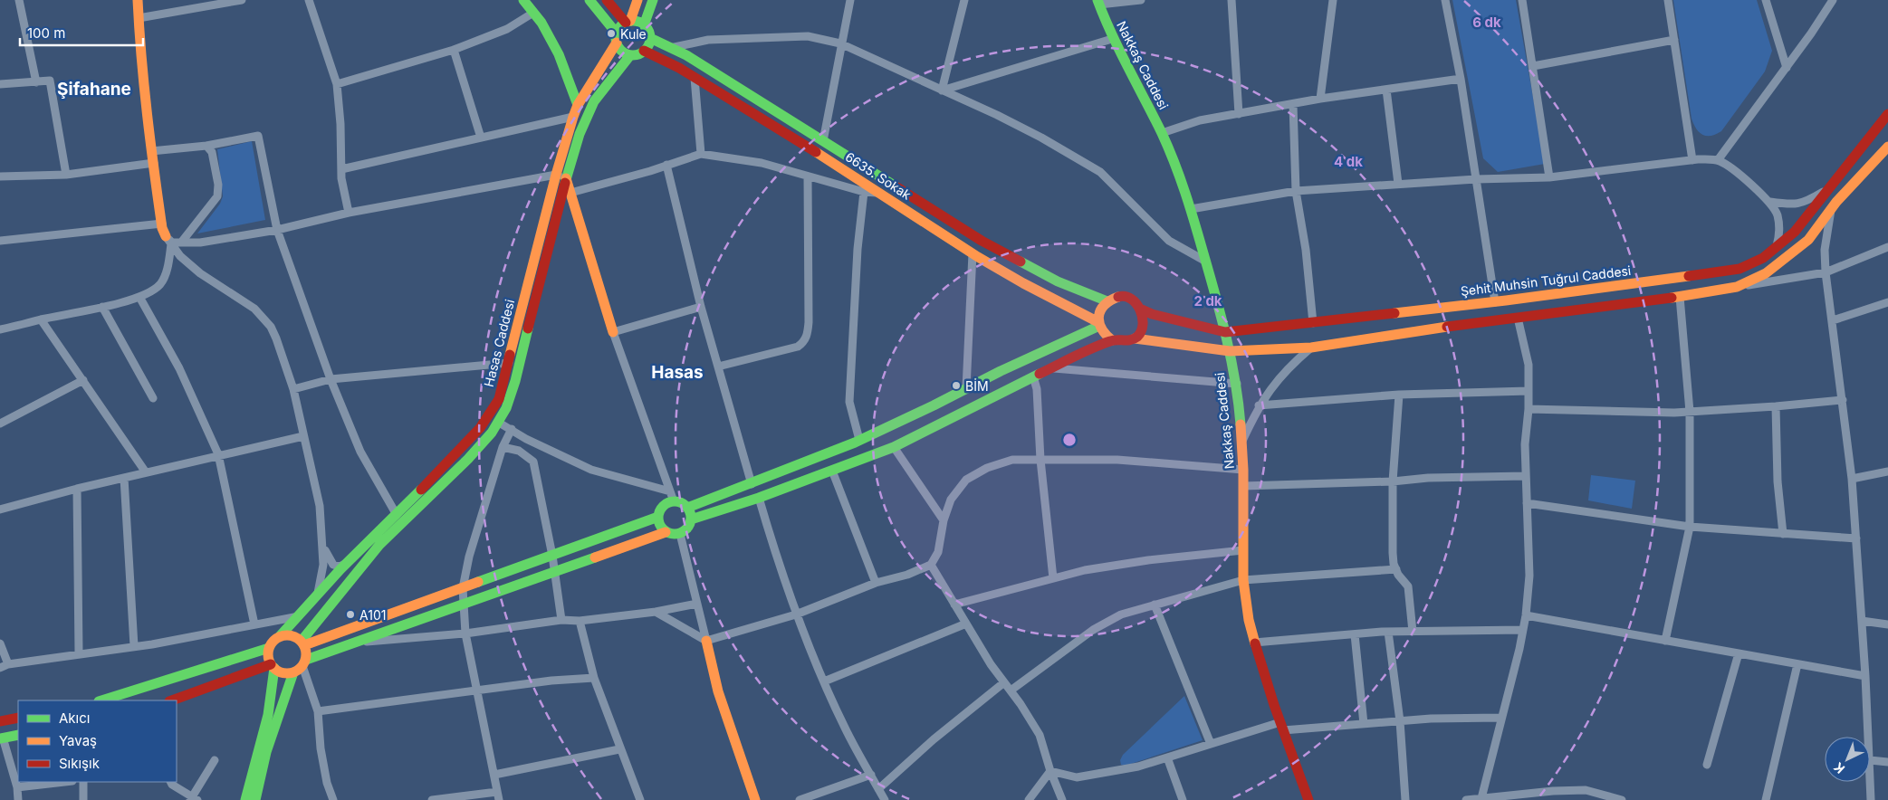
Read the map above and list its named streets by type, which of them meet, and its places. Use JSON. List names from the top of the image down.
{
  "streets": {
    "main road": [
      "Nakkaş Caddesi",
      "6635. Sokak",
      "Şehit Muhsin Tuğrul Caddesi",
      "Hasas Caddesi"
    ]
  },
  "crossings": [
    ["Nakkaş Caddesi", "Şehit Muhsin Tuğrul Caddesi"],
    ["6635. Sokak", "Şehit Muhsin Tuğrul Caddesi"],
    ["6635. Sokak", "Hasas Caddesi"]
  ],
  "districts": ["Şifahane", "Hasas"],
  "places": ["Kule", "BİM", "A101"],
  "legend": ["Akıcı", "Yavaş", "Sıkışık"],
  "scale_bar": "100 m",
  "north": "bottom left",
  "rings": ["6 dk", "4 dk", "2 dk"]
}
